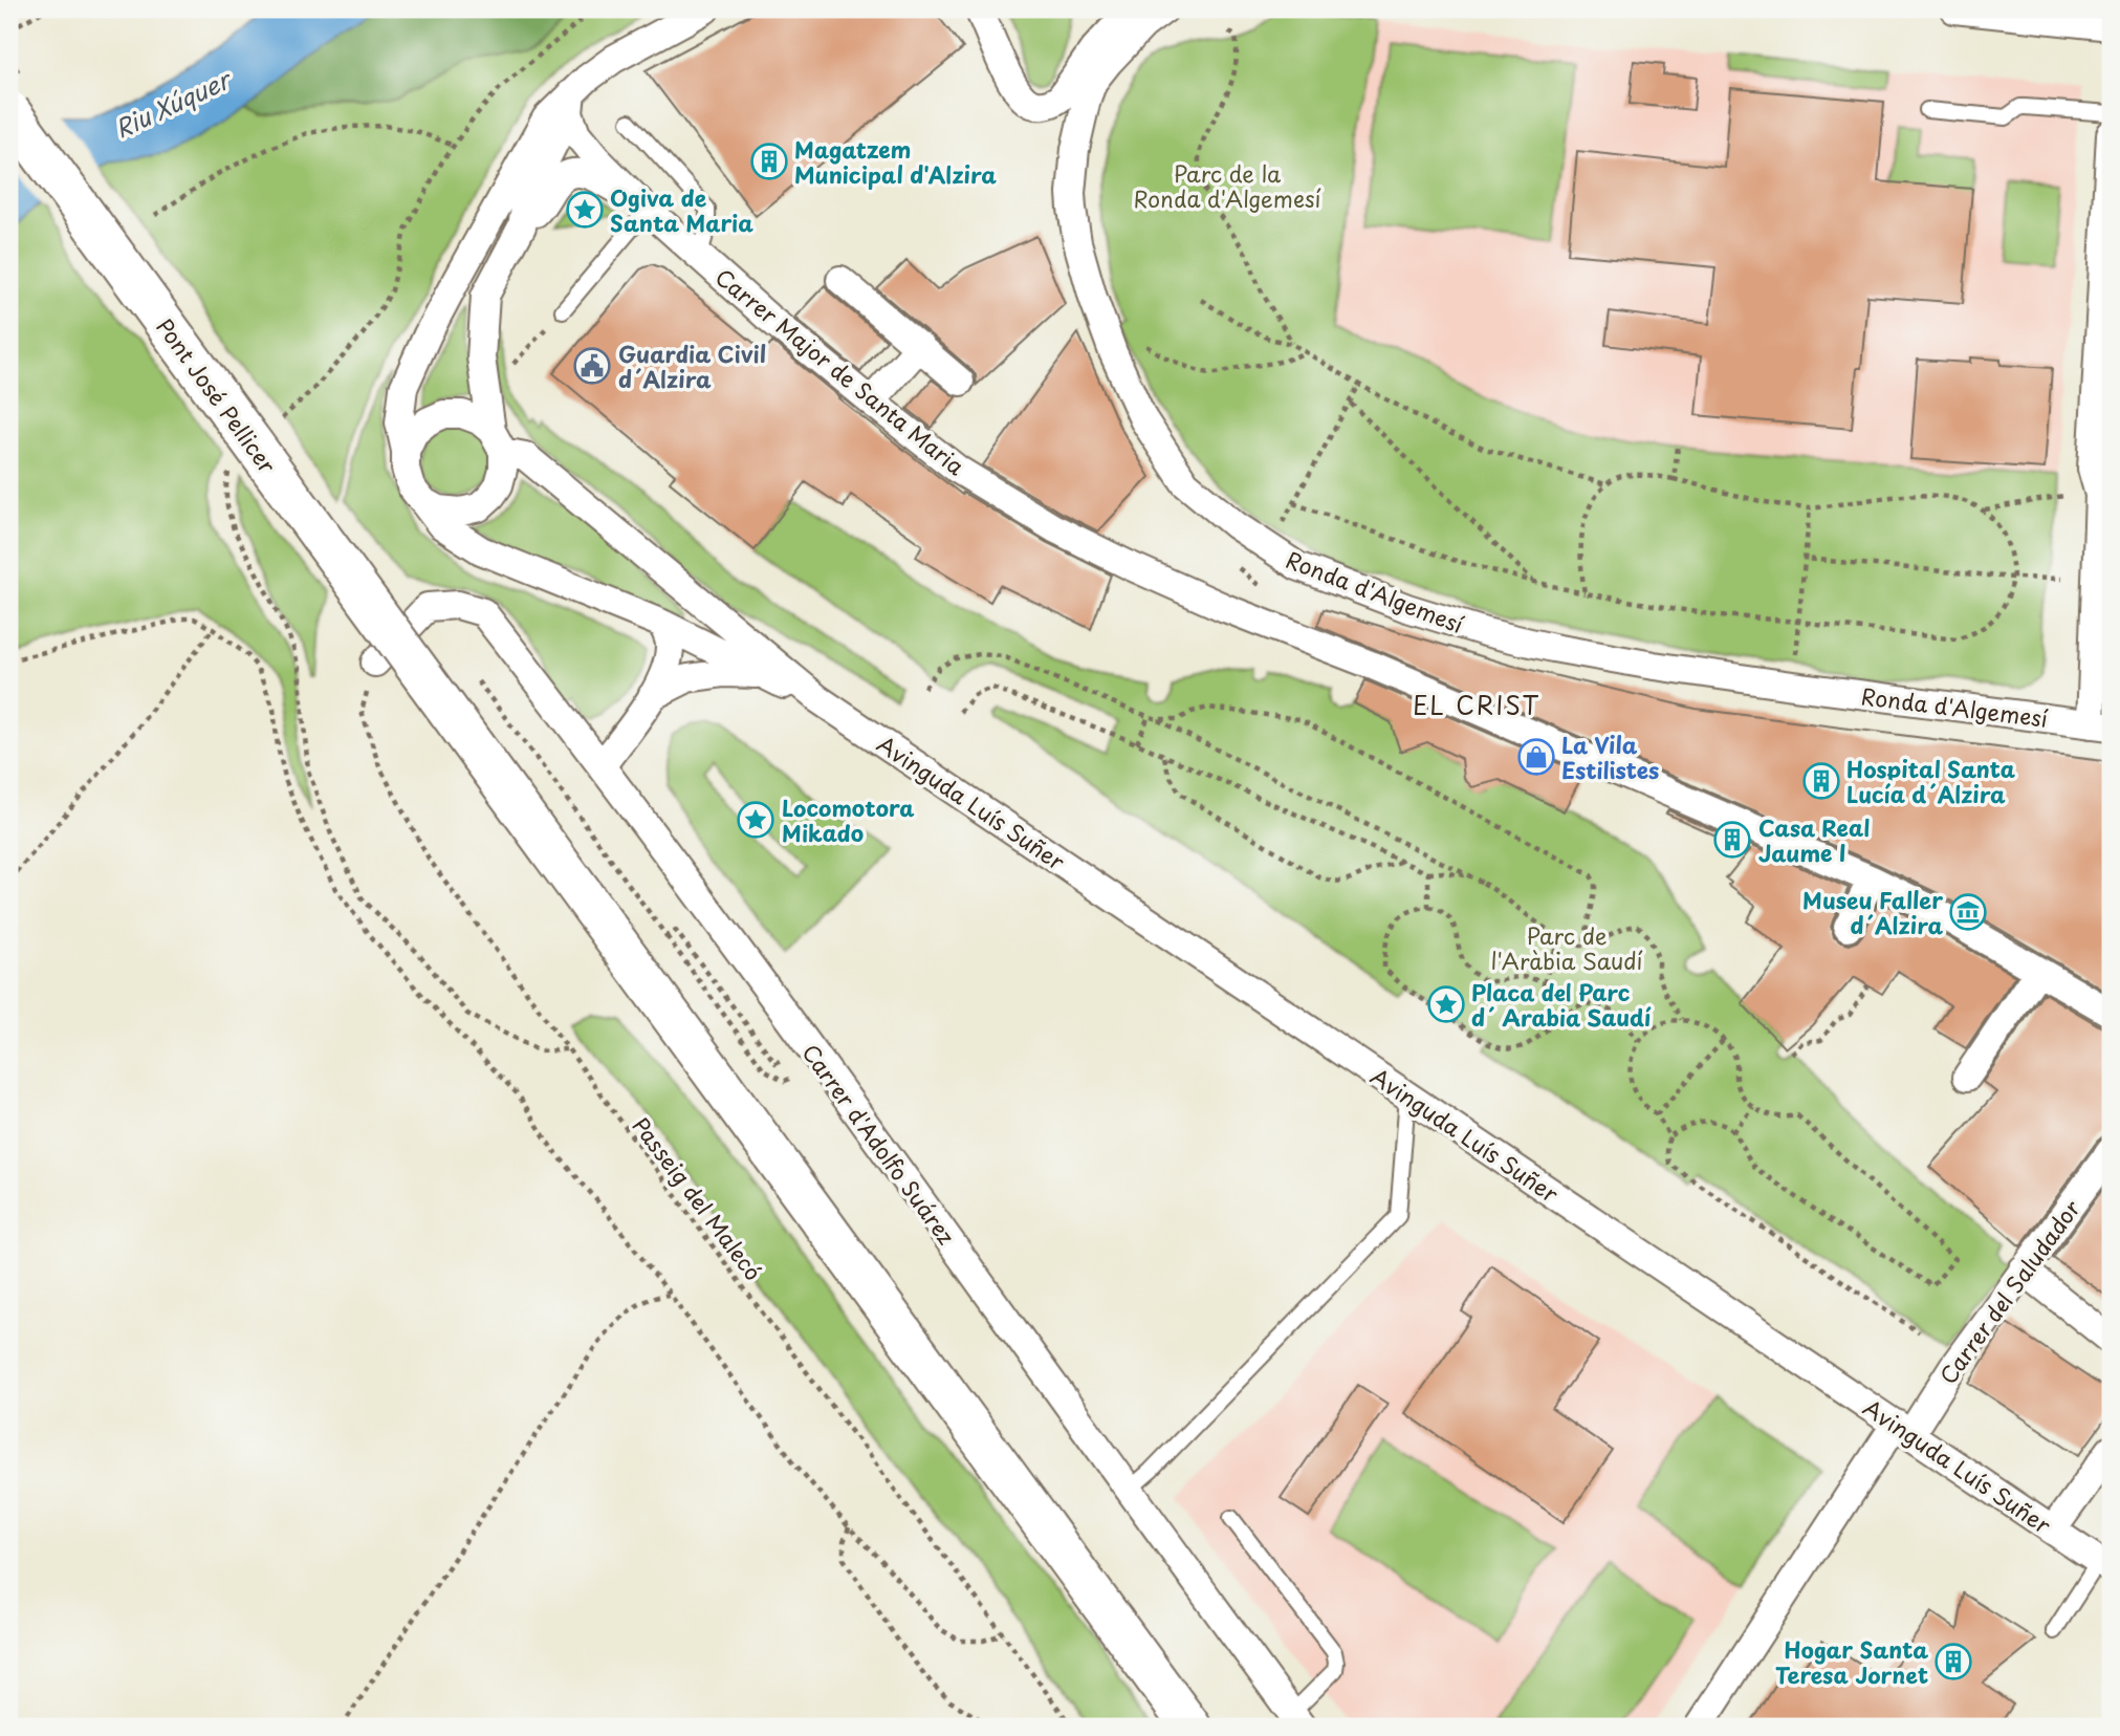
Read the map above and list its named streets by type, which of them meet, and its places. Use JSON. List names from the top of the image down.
{
  "streets": {
    "main road": ["Pont José Pellicer"],
    "street": [
      "Carrer Major de Santa Maria",
      "Ronda d'Algemesí",
      "Avinguda Luís Suñer",
      "Carrer d'Adolfo Suárez",
      "Carrer del Saludador"
    ],
    "path": ["Passeig del Malecó"]
  },
  "crossings": [
    ["Avinguda Luís Suñer", "Carrer del Saludador"],
    ["Carrer d'Adolfo Suárez", "Passeig del Malecó"]
  ],
  "districts": ["EL CRIST"],
  "water": ["Riu Xúquer"],
  "parks": ["Parc de la Ronda d'Algemesí", "Parc de l'Aràbia Saudí"],
  "places": {
    "building": [
      "Magatzem Municipal d'Alzira",
      "Hospital Santa Lucía d´Alzira",
      "Casa Real Jaume I",
      "Hogar Santa Teresa Jornet"
    ],
    "place": ["Ogiva de Santa Maria", "Locomotora Mikado", "Placa del Parc d´ Arabia Saudí"],
    "public building": ["Guardia Civil d´Alzira"],
    "shop": ["La Vila Estilistes"],
    "museum": ["Museu Faller d´Alzira"]
  }
}
